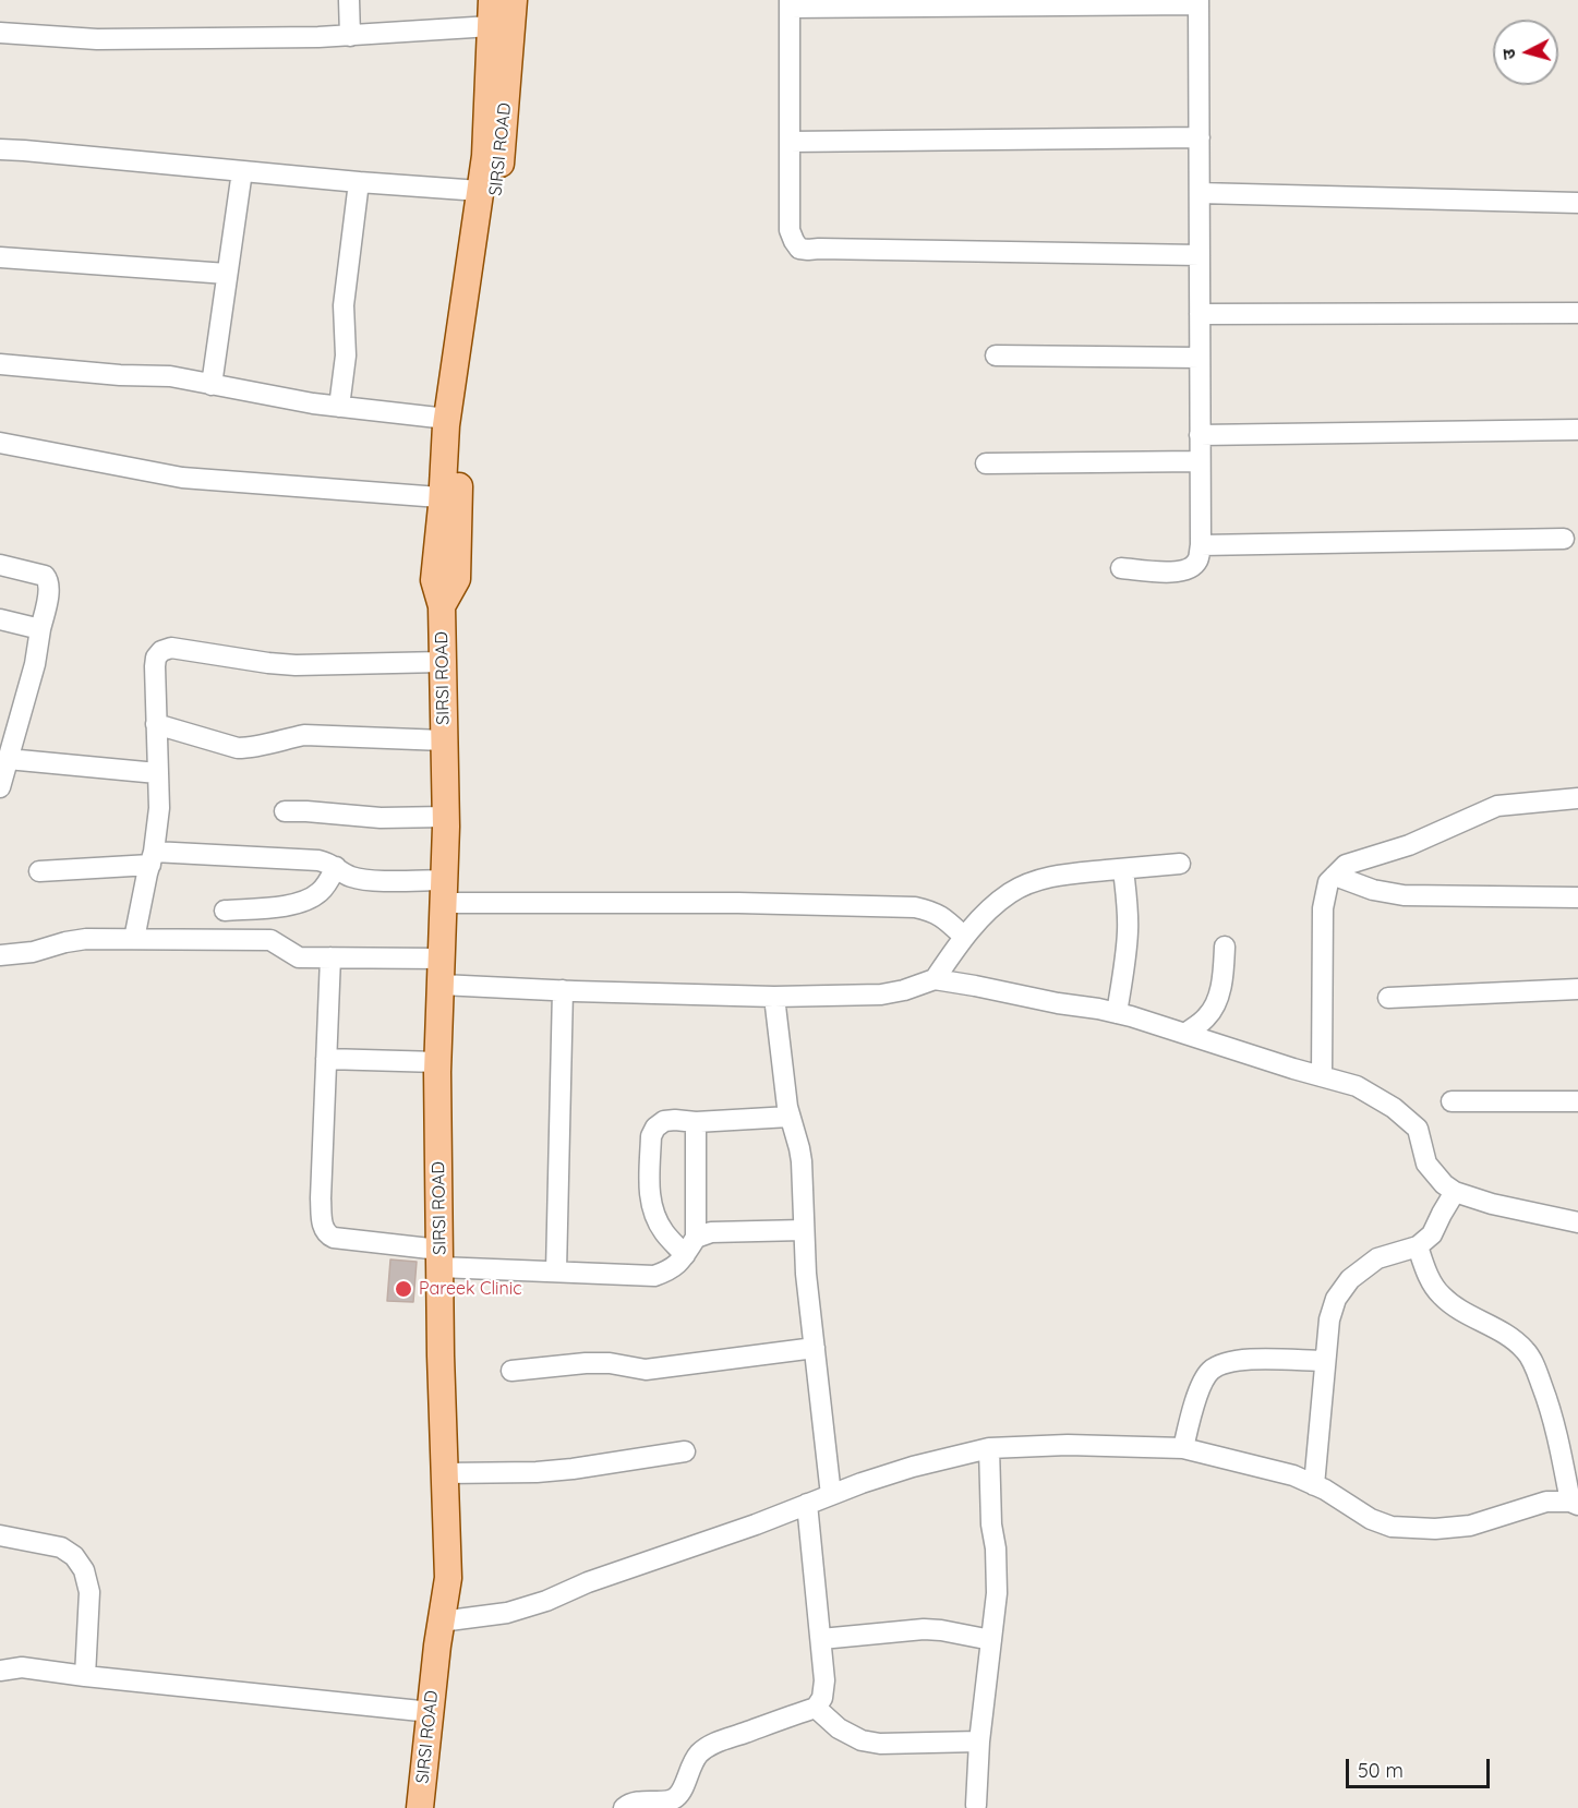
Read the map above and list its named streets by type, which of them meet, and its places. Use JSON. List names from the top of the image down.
{
  "streets": {
    "main road": ["SIRSI ROAD"]
  },
  "places": ["Pareek Clinic"],
  "scale_bar": "50 m",
  "north": "left"
}
